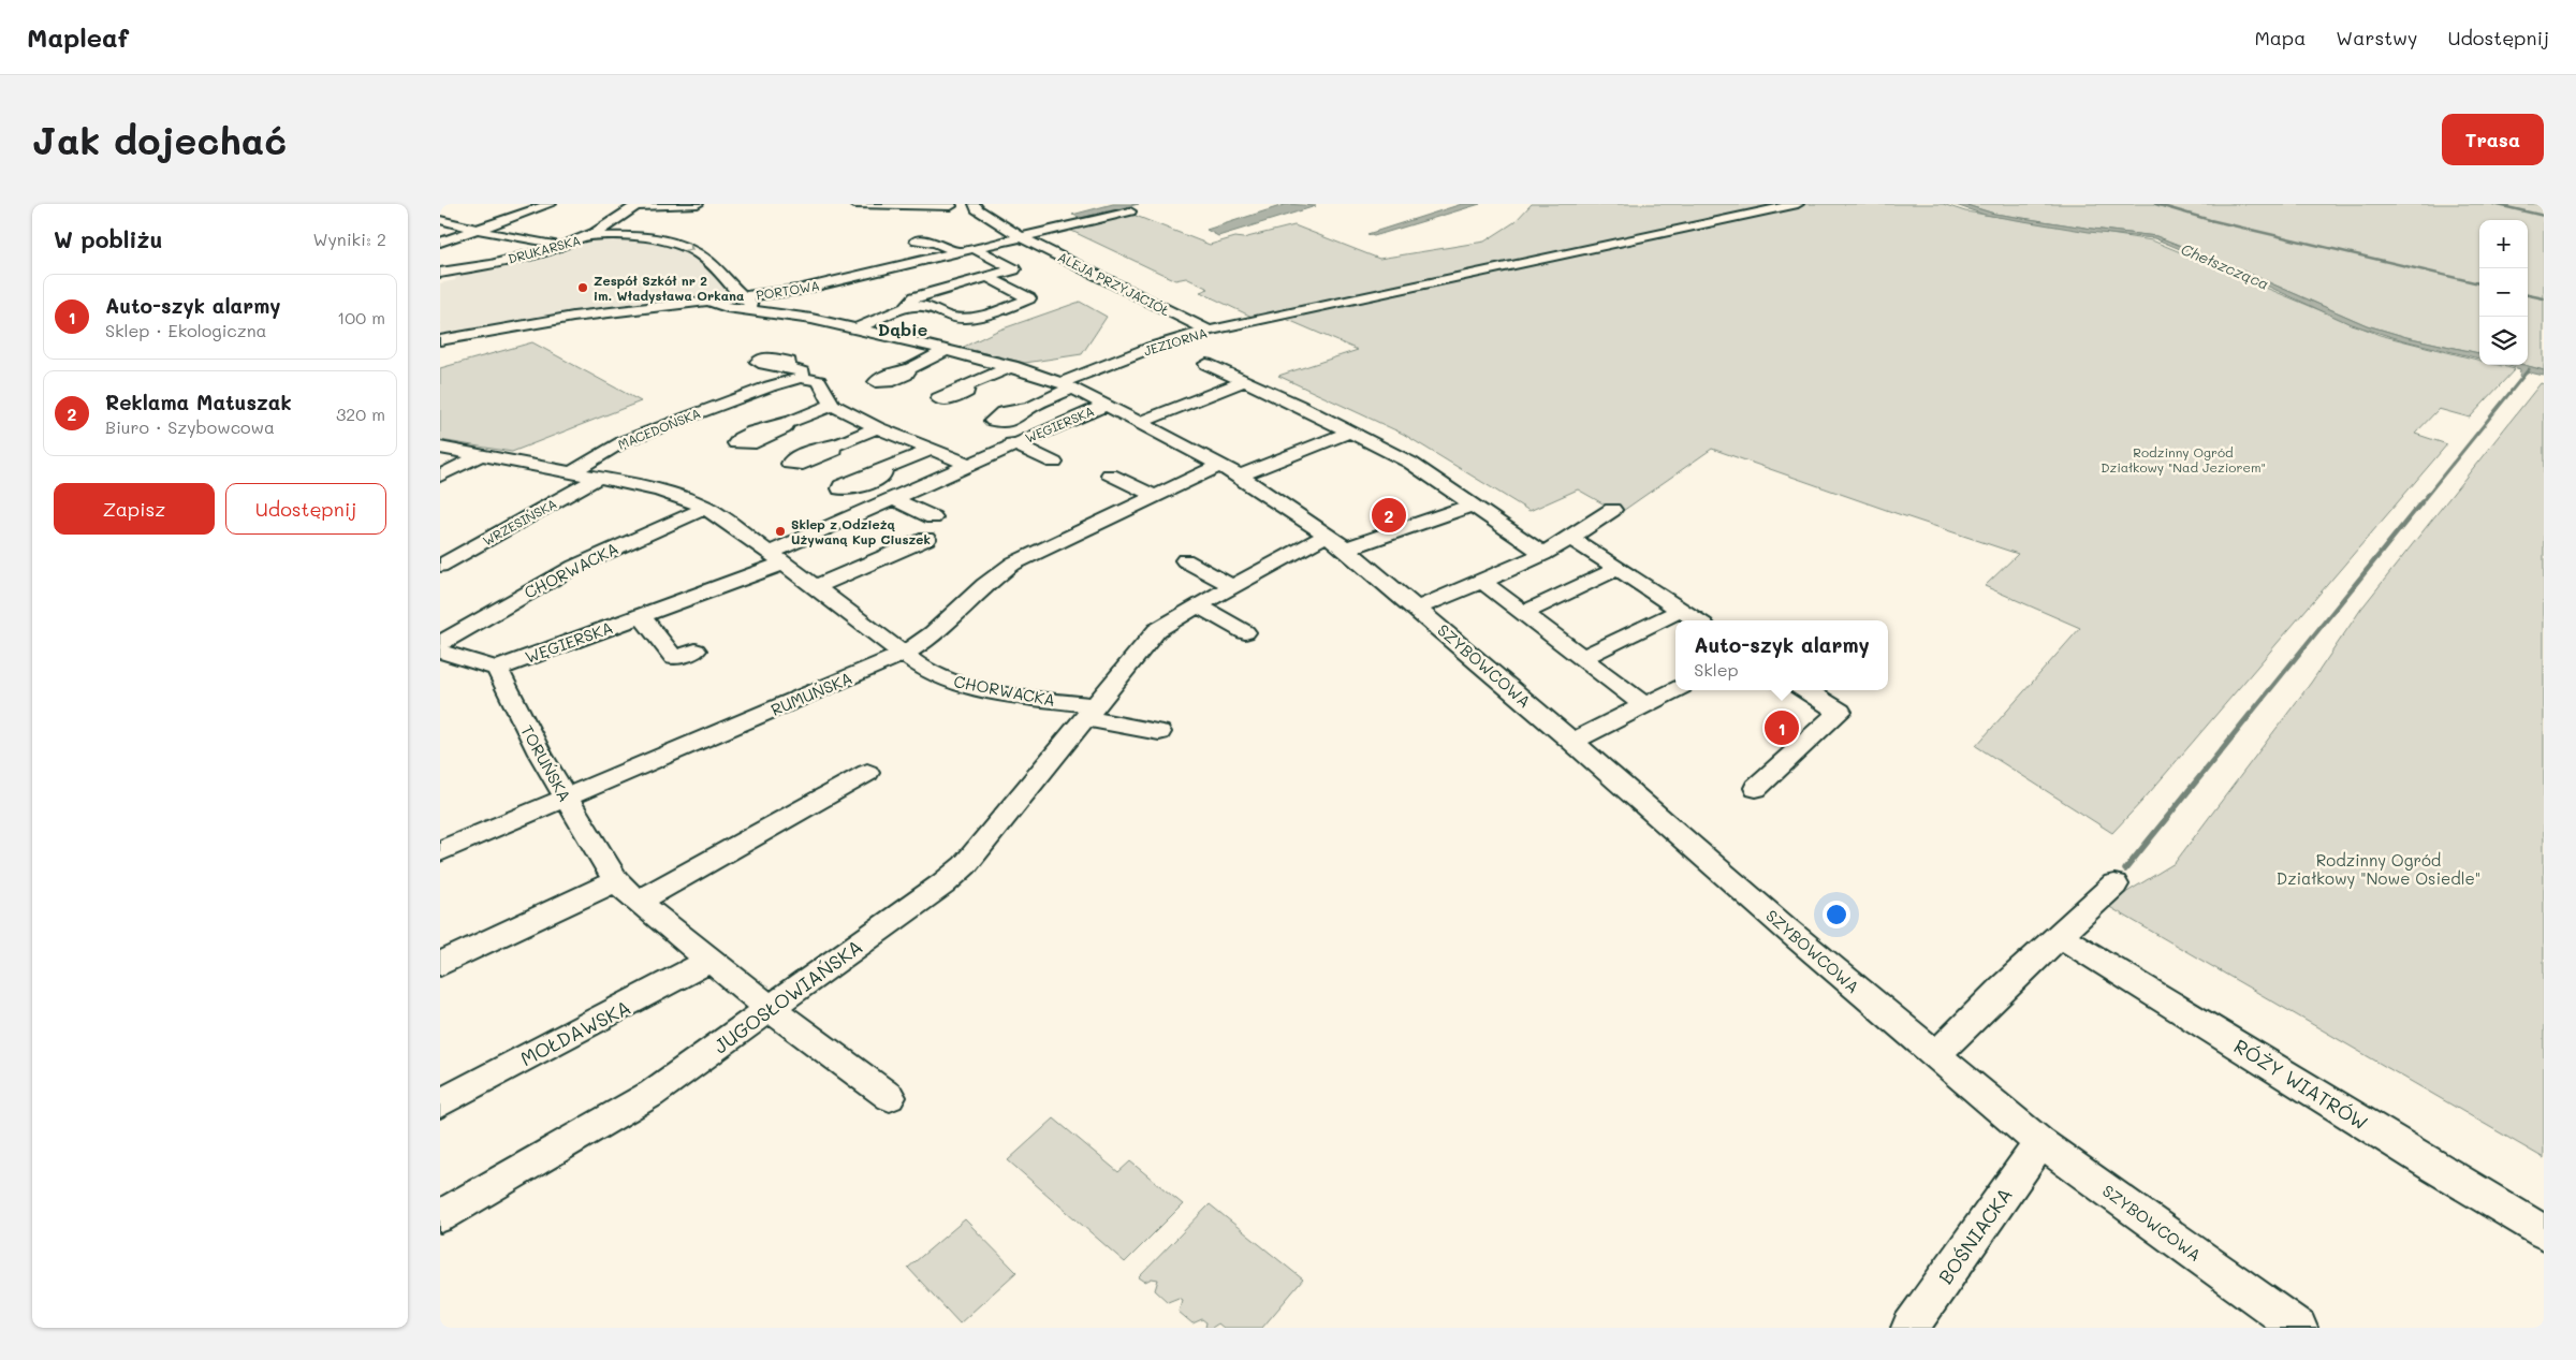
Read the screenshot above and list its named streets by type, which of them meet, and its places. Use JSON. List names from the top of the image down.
{
  "streets": {
    "street": [
      "DRUKARSKA",
      "ALEJA PRZYJACIÓŁ",
      "PORTOWA",
      "JEZIORNA",
      "WĘGIERSKA",
      "MACEDOŃSKA",
      "WRZESIŃSKA",
      "CHORWACKA",
      "SZYBOWCOWA",
      "RUMUŃSKA",
      "TORUŃSKA",
      "JUGOSŁOWIAŃSKA",
      "MOŁDAWSKA",
      "RÓŻY WIATRÓW",
      "BOŚNIACKA"
    ]
  },
  "crossings": [
    ["DRUKARSKA", "SZYBOWCOWA"],
    ["ALEJA PRZYJACIÓŁ", "PORTOWA"],
    ["ALEJA PRZYJACIÓŁ", "JEZIORNA"],
    ["PORTOWA", "SZYBOWCOWA"],
    ["JEZIORNA", "SZYBOWCOWA"],
    ["WĘGIERSKA", "CHORWACKA"],
    ["WĘGIERSKA", "SZYBOWCOWA"],
    ["WĘGIERSKA", "TORUŃSKA"],
    ["MACEDOŃSKA", "CHORWACKA"],
    ["WRZESIŃSKA", "CHORWACKA"],
    ["CHORWACKA", "RUMUŃSKA"],
    ["CHORWACKA", "JUGOSŁOWIAŃSKA"],
    ["SZYBOWCOWA", "RUMUŃSKA"],
    ["SZYBOWCOWA", "JUGOSŁOWIAŃSKA"],
    ["SZYBOWCOWA", "BOŚNIACKA"],
    ["RUMUŃSKA", "TORUŃSKA"],
    ["TORUŃSKA", "JUGOSŁOWIAŃSKA"],
    ["TORUŃSKA", "MOŁDAWSKA"]
  ],
  "districts": ["Dąbie"],
  "water": ["Chełszcząca"],
  "parks": ["Rodzinny Ogród Działkowy \"Nad Jeziorem\"", "Rodzinny Ogród Działkowy \"Nowe Osiedle\""],
  "places": ["Zespół Szkół nr 2 im. Władysława Orkana", "Sklep z Odzieżą Używaną Kup Ciuszek"],
  "page": {
    "header": "Mapleaf",
    "nav": ["Mapa", "Warstwy", "Udostępnij"],
    "buttons": [
      "Trasa",
      ["Zapisz", "Udostępnij"]
    ],
    "title": "Jak dojechać",
    "heading": ["W pobliżu", "Wyniki: 2"],
    "map_buttons": ["+", "−"],
    "list": [
      {
        "mark": "1",
        "name": "Auto-szyk alarmy",
        "note": "Sklep · Ekologiczna",
        "value": "100 m"
      },
      {
        "mark": "2",
        "name": "Reklama Matuszak",
        "note": "Biuro · Szybowcowa",
        "value": "320 m"
      }
    ],
    "pins": ["2", "1"],
    "popup": ["Auto-szyk alarmy", "Sklep"]
  }
}
